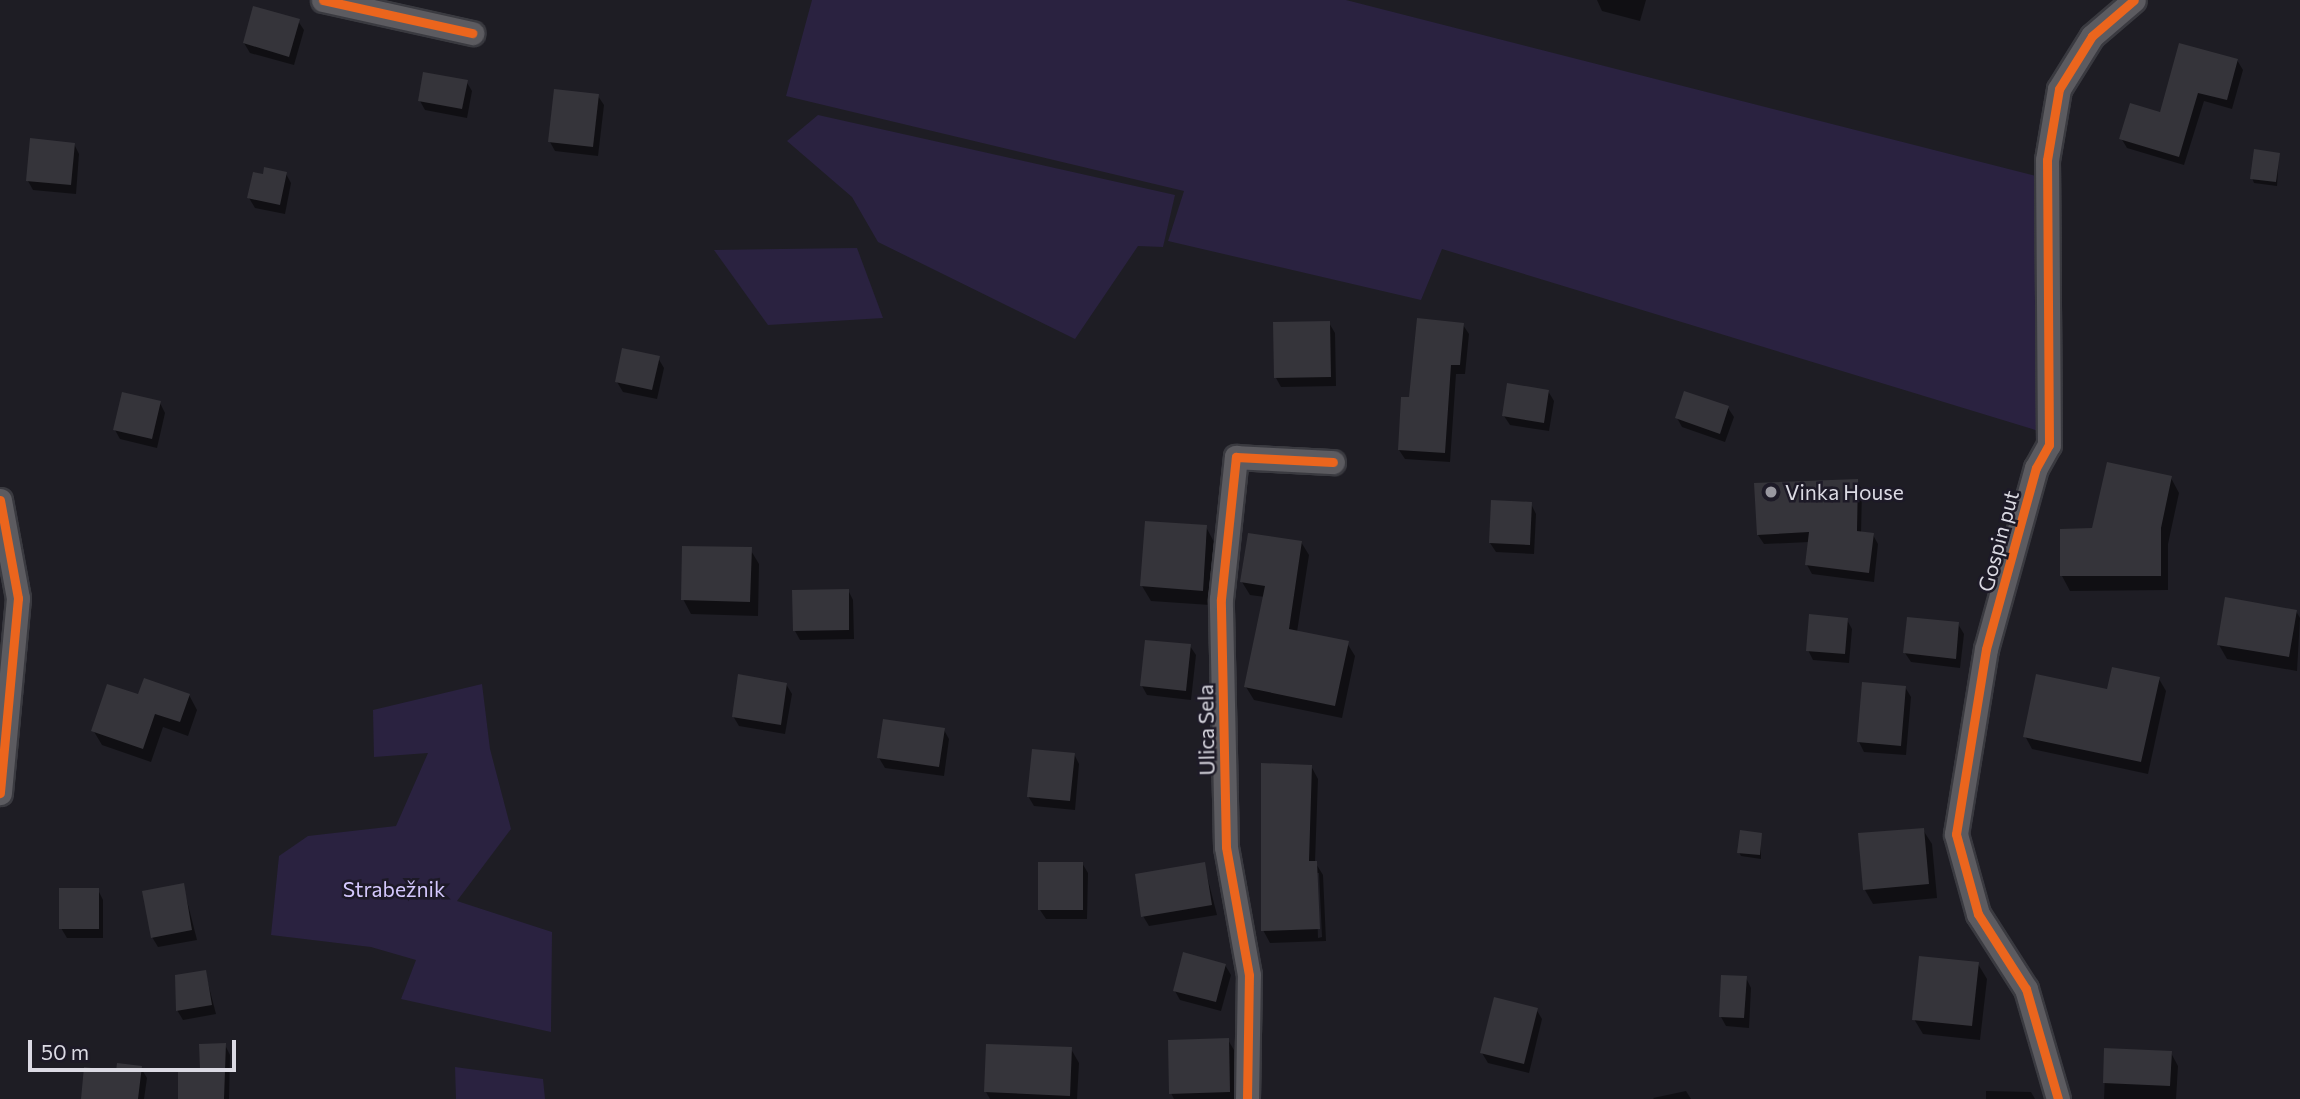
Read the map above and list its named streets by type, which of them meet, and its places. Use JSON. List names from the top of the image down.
{
  "streets": {
    "street": ["Gospin put", "Ulica Sela"]
  },
  "parks": ["Strabežnik"],
  "places": ["Vinka House"],
  "scale_bar": "50 m"
}
